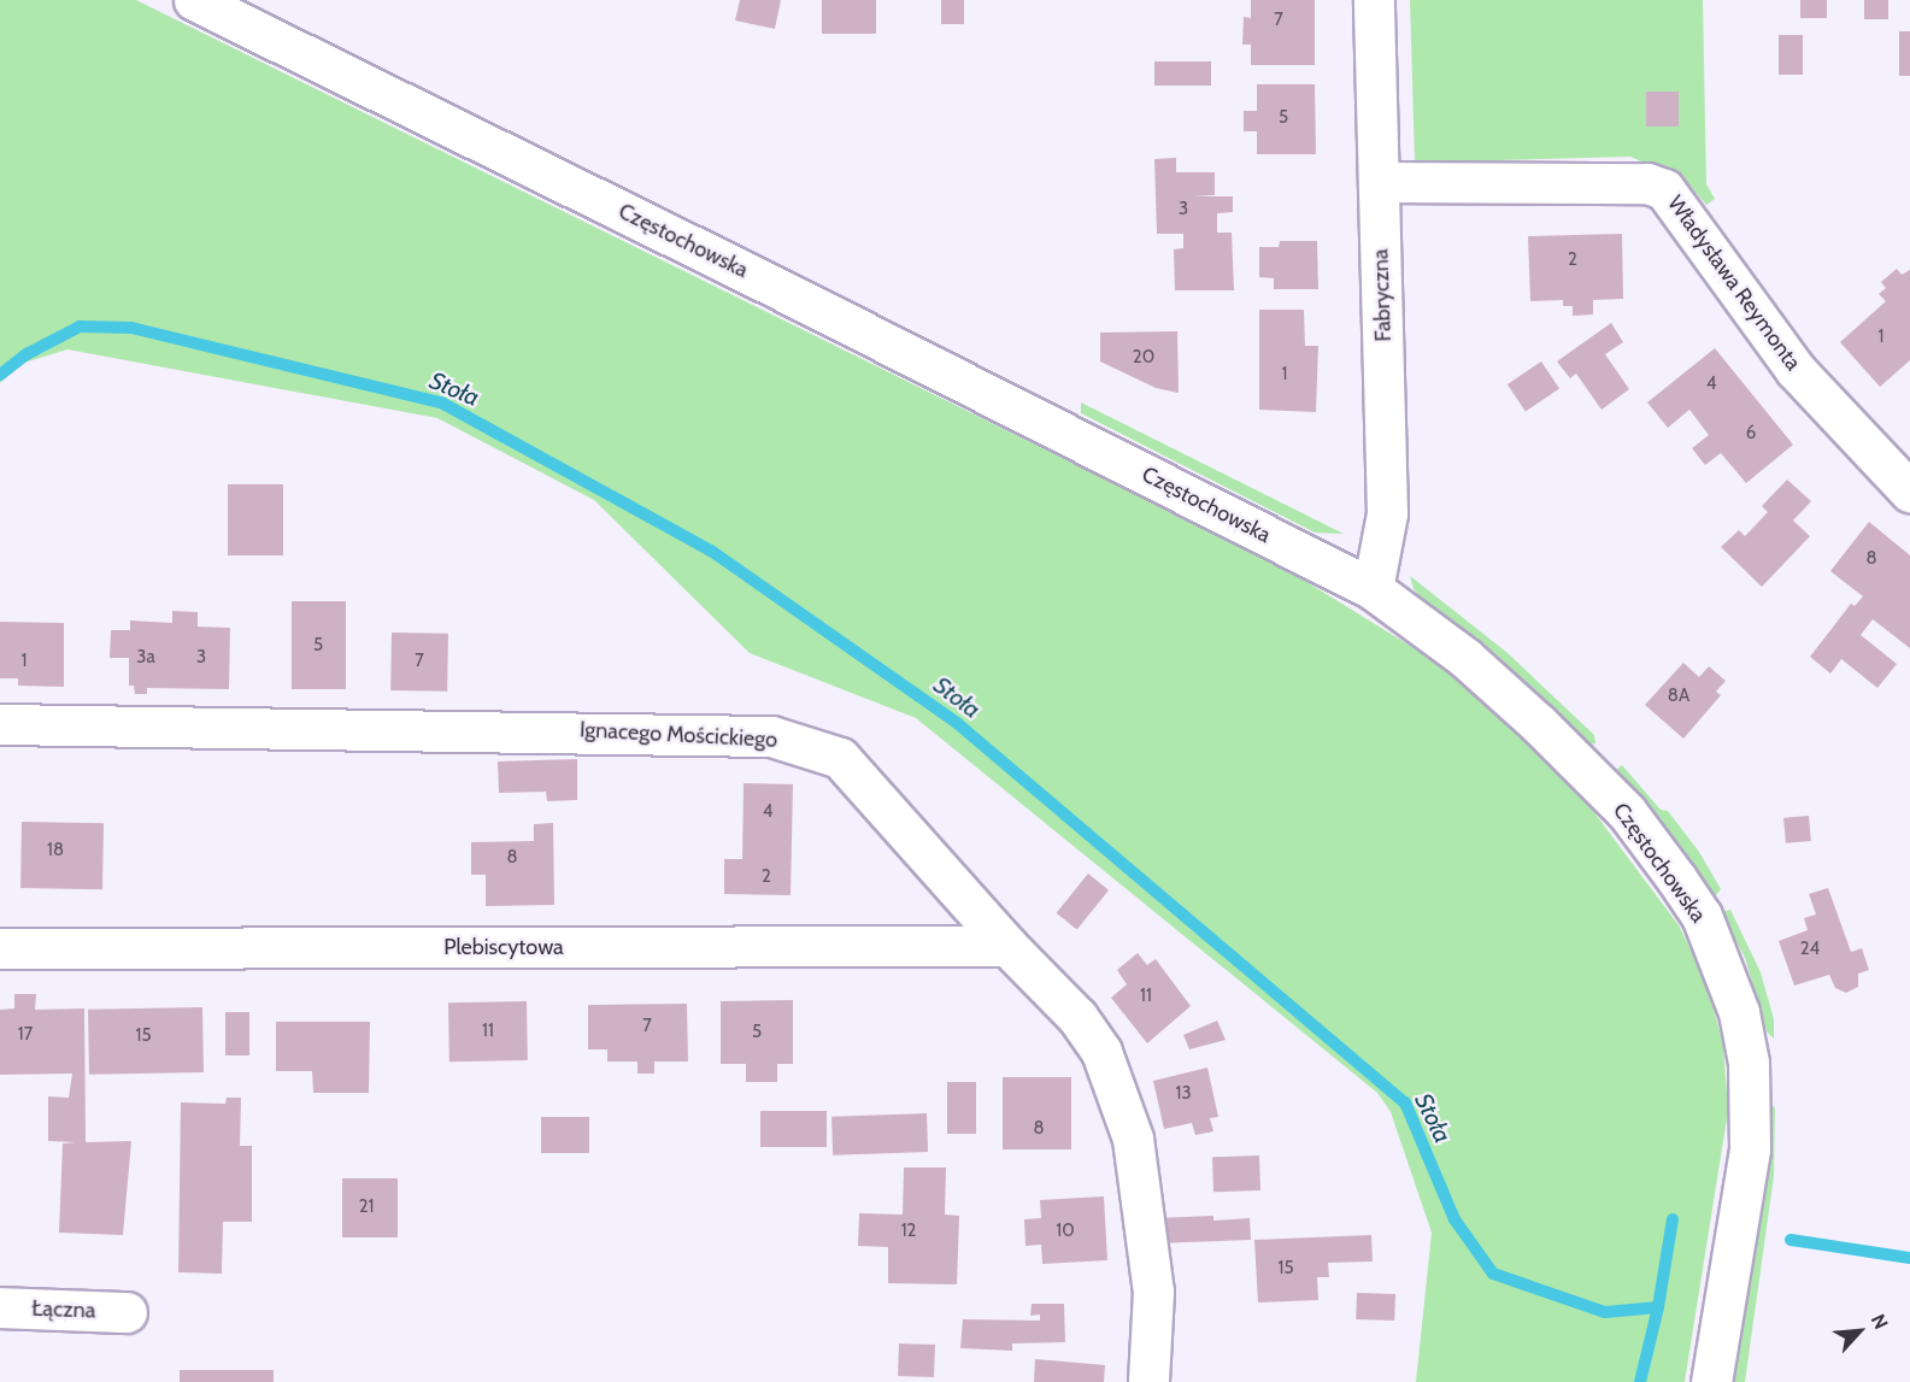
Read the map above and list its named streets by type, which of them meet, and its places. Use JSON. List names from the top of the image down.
{
  "streets": {
    "street": [
      "Częstochowska",
      "Władysława Reymonta",
      "Fabryczna",
      "Ignacego Mościckiego",
      "Plebiscytowa",
      "Łączna"
    ]
  },
  "crossings": [
    ["Częstochowska", "Fabryczna"],
    ["Władysława Reymonta", "Fabryczna"],
    ["Ignacego Mościckiego", "Plebiscytowa"]
  ],
  "water": ["Stoła"],
  "house_numbers": [
    "7",
    "5",
    "3",
    "2",
    "1",
    "20",
    "1",
    "4",
    "6",
    "8",
    "5",
    "3a",
    "3",
    "1",
    "7",
    "8A",
    "4",
    "18",
    "8",
    "2",
    "24",
    "11",
    "7",
    "11",
    "5",
    "17",
    "15",
    "13",
    "8",
    "21",
    "12",
    "10",
    "15"
  ],
  "north": "top right"
}
